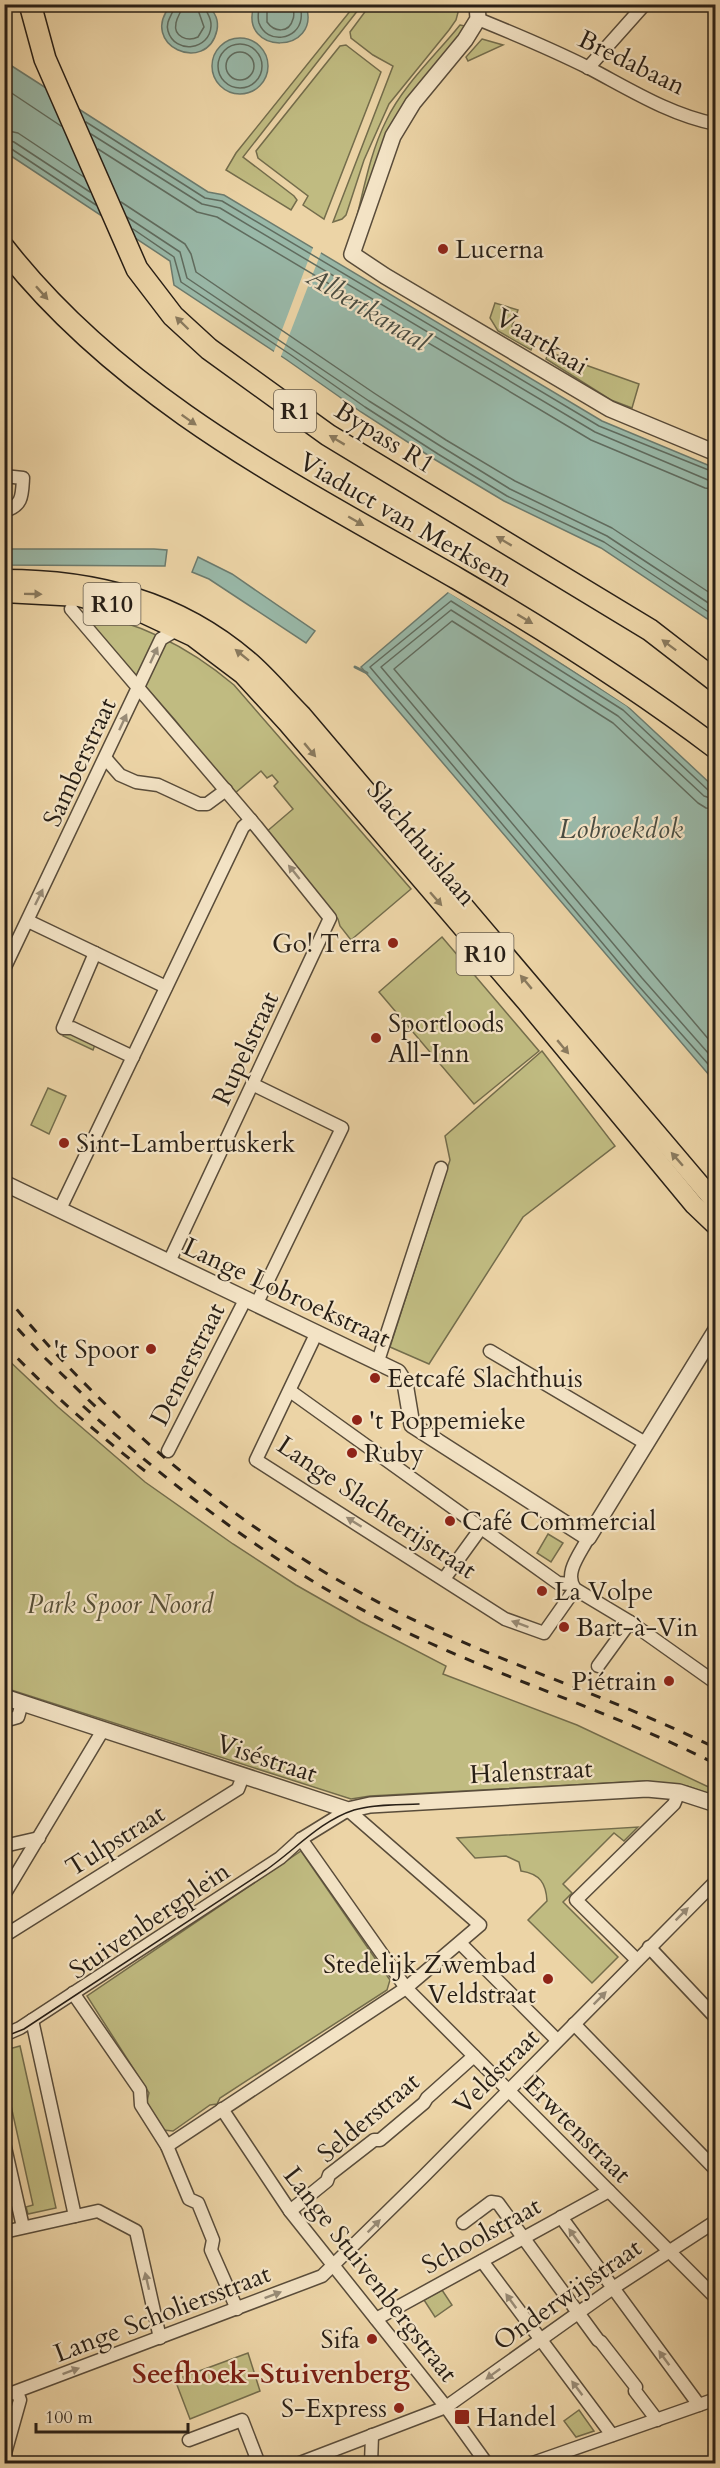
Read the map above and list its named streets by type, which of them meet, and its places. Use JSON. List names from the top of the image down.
{
  "streets": {
    "highway": ["R1", "Bypass R1", "Viaduct van Merksem"],
    "main road": ["R10", "Slachthuislaan"],
    "street": [
      "Bredabaan",
      "Vaartkaai",
      "Samberstraat",
      "Rupelstraat",
      "Lange Lobroekstraat",
      "Demerstraat",
      "Lange Slachterijstraat",
      "Viséstraat",
      "Halenstraat",
      "Tulpstraat",
      "Stuivenbergplein",
      "Veldstraat",
      "Selderstraat",
      "Erwtenstraat",
      "Schoolstraat",
      "Lange Stuivenbergstraat",
      "Onderwijsstraat",
      "Lange Scholiersstraat"
    ]
  },
  "crossings": [
    ["Bredabaan", "Vaartkaai"],
    ["R10", "Slachthuislaan"],
    ["Samberstraat", "Slachthuislaan"],
    ["Rupelstraat", "Lange Lobroekstraat"],
    ["Rupelstraat", "Demerstraat"],
    ["Lange Lobroekstraat", "Demerstraat"],
    ["Lange Lobroekstraat", "Lange Slachterijstraat"],
    ["Viséstraat", "Halenstraat"],
    ["Viséstraat", "Tulpstraat"],
    ["Viséstraat", "Stuivenbergplein"],
    ["Halenstraat", "Stuivenbergplein"],
    ["Stuivenbergplein", "Lange Scholiersstraat"],
    ["Veldstraat", "Erwtenstraat"],
    ["Veldstraat", "Lange Stuivenbergstraat"],
    ["Veldstraat", "Lange Scholiersstraat"],
    ["Selderstraat", "Erwtenstraat"],
    ["Selderstraat", "Lange Stuivenbergstraat"],
    ["Erwtenstraat", "Schoolstraat"],
    ["Erwtenstraat", "Onderwijsstraat"],
    ["Schoolstraat", "Lange Stuivenbergstraat"],
    ["Lange Stuivenbergstraat", "Onderwijsstraat"],
    ["Lange Stuivenbergstraat", "Lange Scholiersstraat"]
  ],
  "one_way": [
    "Bypass R1",
    "Viaduct van Merksem",
    "Samberstraat",
    "Rupelstraat",
    "Veldstraat",
    "Lange Scholiersstraat"
  ],
  "districts": ["Seefhoek-Stuivenberg"],
  "water": ["Albertkanaal", "Lobroekdok"],
  "parks": ["Park Spoor Noord"],
  "places": {
    "other": [
      "Lucerna",
      "Go! Terra",
      "Sportloods All-Inn",
      "Sint-Lambertuskerk",
      "'t Spoor",
      "Eetcafé Slachthuis",
      "'t Poppemieke",
      "Ruby",
      "Café Commercial",
      "La Volpe",
      "Bart-à-Vin",
      "Piétrain",
      "Stedelijk Zwembad Veldstraat",
      "Sifa",
      "S-Express"
    ],
    "transit": ["Handel"]
  },
  "scale_bar": "100 m"
}
